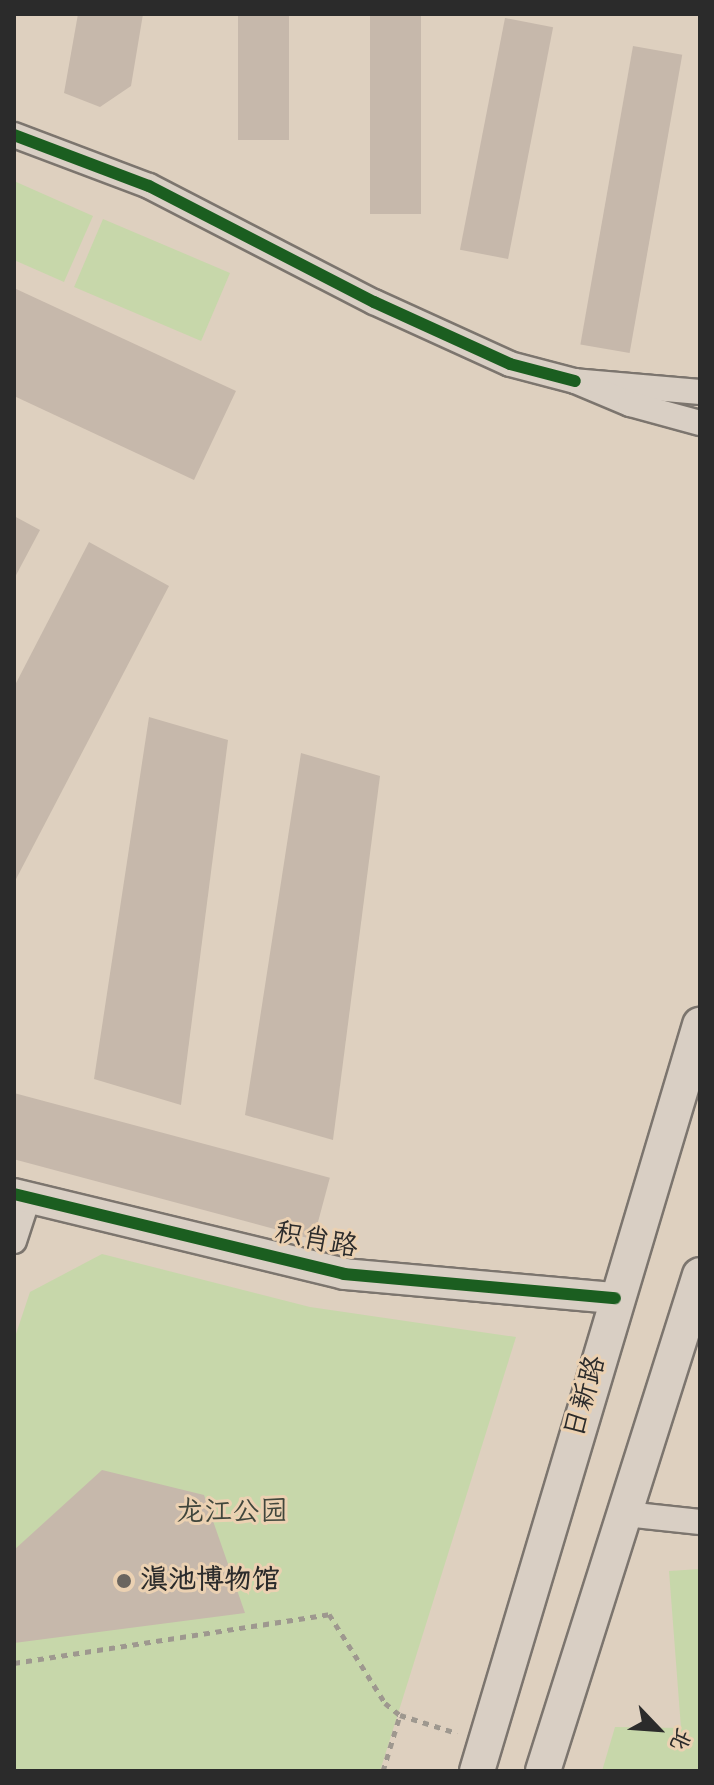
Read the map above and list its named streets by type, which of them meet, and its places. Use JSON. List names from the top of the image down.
{
  "streets": {
    "main road": ["日新路"],
    "street": ["积肖路"]
  },
  "crossings": [
    ["积肖路", "日新路"]
  ],
  "parks": ["龙江公园"],
  "places": ["滇池博物馆"],
  "north": "bottom right"
}
